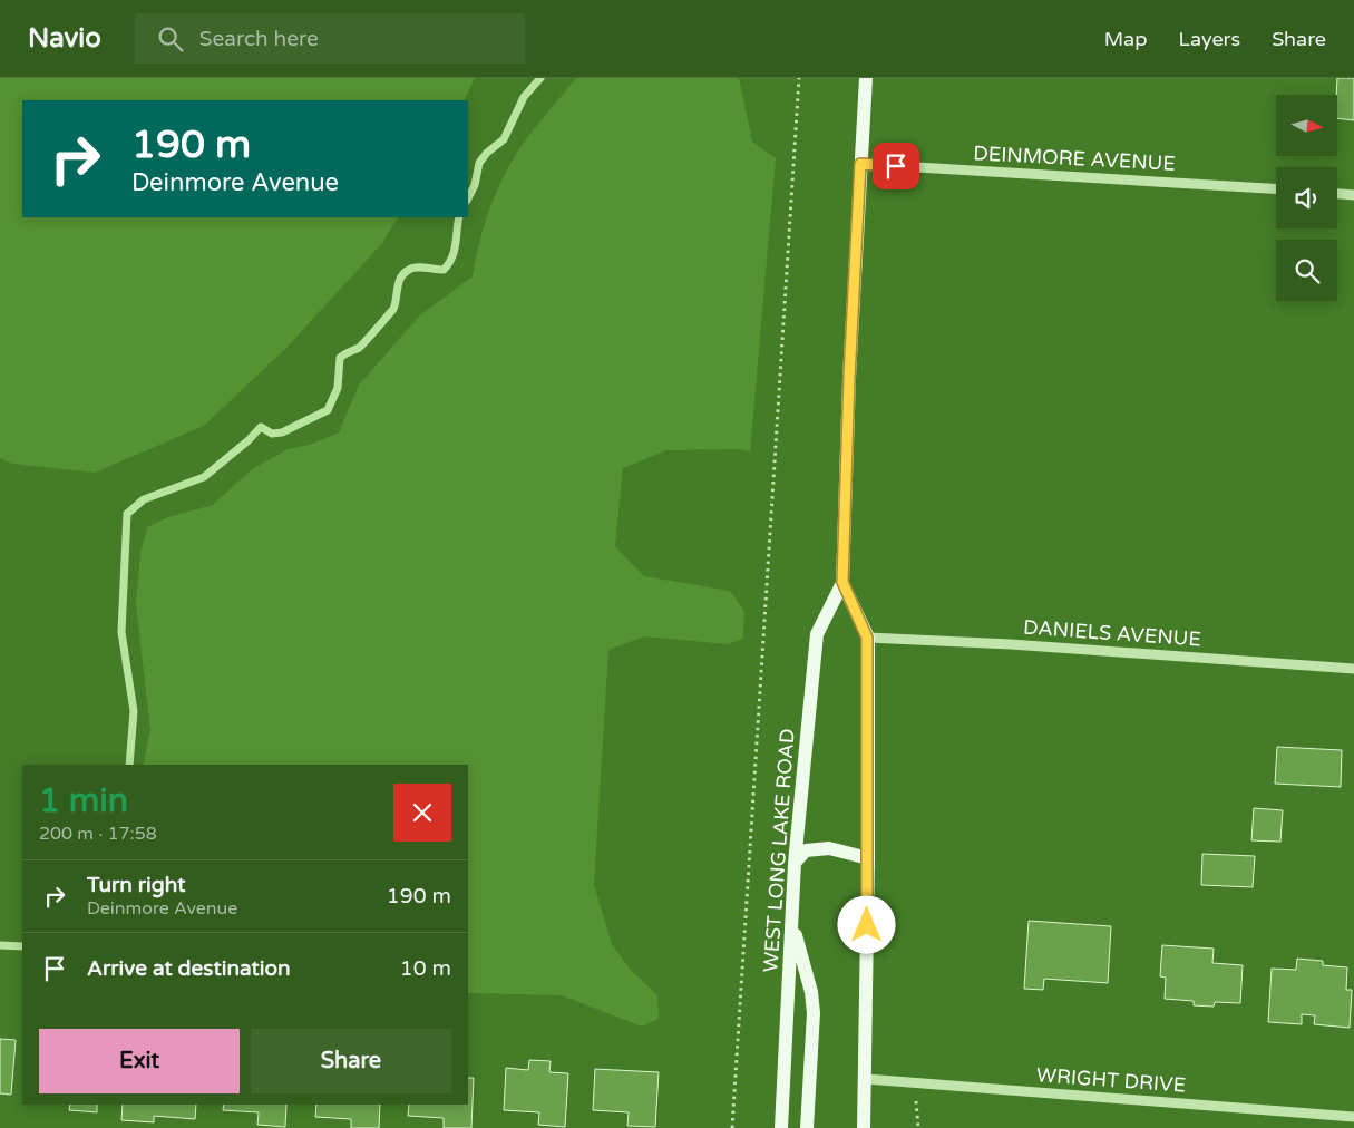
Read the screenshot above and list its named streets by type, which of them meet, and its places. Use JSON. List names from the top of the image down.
{
  "streets": {
    "main road": ["WEST LONG LAKE ROAD"],
    "street": ["DEINMORE AVENUE", "DANIELS AVENUE", "WRIGHT DRIVE"]
  },
  "crossings": [
    ["DEINMORE AVENUE", "WEST LONG LAKE ROAD"],
    ["DANIELS AVENUE", "WEST LONG LAKE ROAD"],
    ["WEST LONG LAKE ROAD", "WRIGHT DRIVE"]
  ],
  "north": "right",
  "page": {
    "header": "Navio",
    "search": "Search here",
    "nav": ["Map", "Layers", "Share"],
    "turn": ["190 m", "Deinmore Avenue"],
    "heading": ["1 min", "200 m · 17:58"],
    "list": [
      {
        "name": "Turn right",
        "note": "Deinmore Avenue",
        "value": "190 m"
      },
      {
        "name": "Arrive at destination",
        "value": "10 m"
      }
    ],
    "buttons": ["Exit", "Share"]
  }
}
